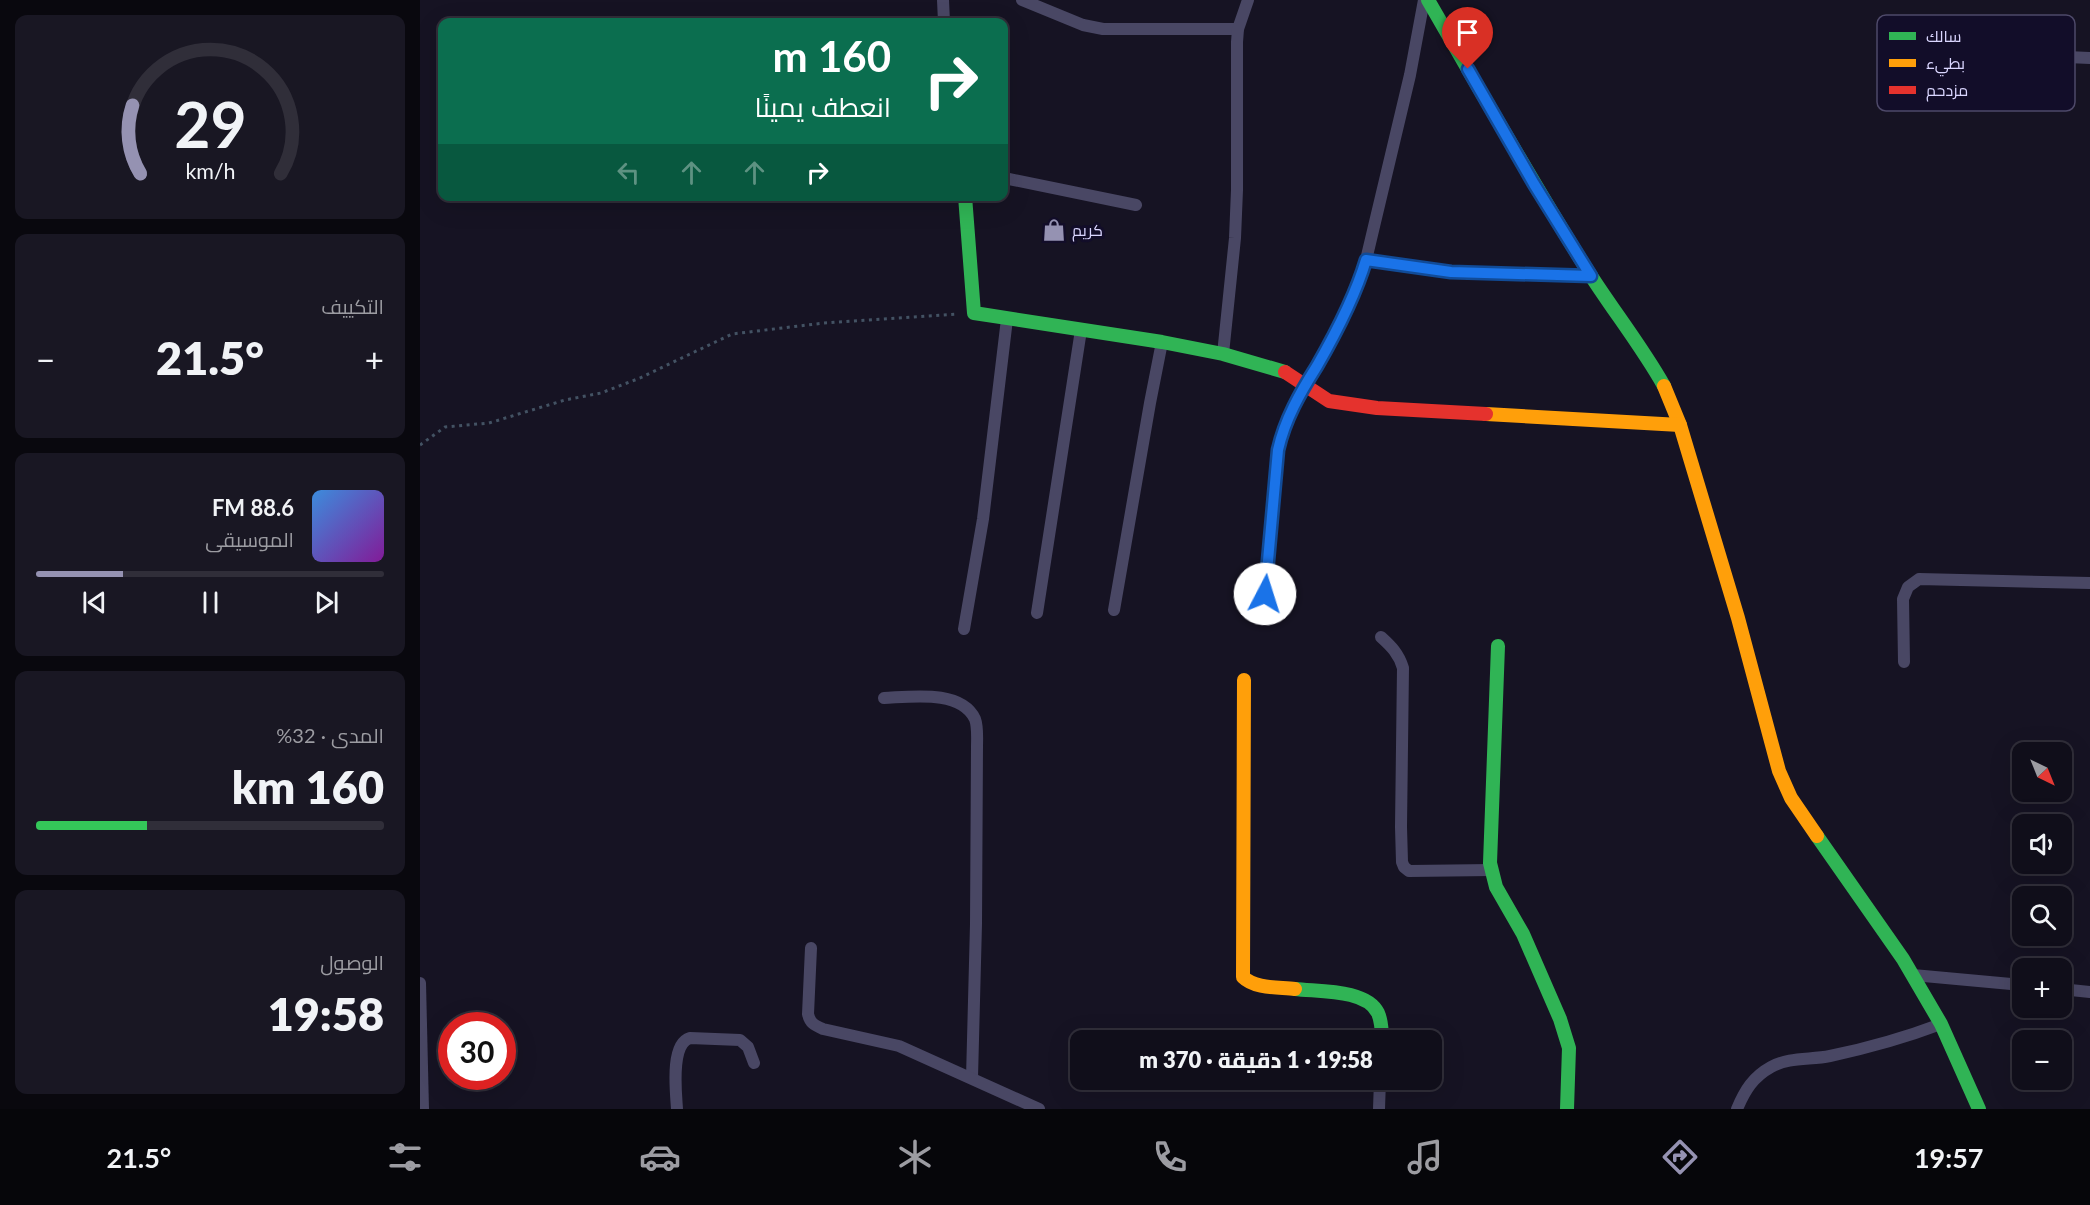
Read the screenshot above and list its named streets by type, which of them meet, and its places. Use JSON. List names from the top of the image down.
{
  "places": {
    "shop": ["كريم"]
  },
  "legend": ["سالك", "بطيء", "مزدحم"],
  "north": "bottom right",
  "page": {
    "turn": ["160 m", "انعطف يمينًا"],
    "tile": [
      "التكييف",
      ["المدى · 32%", "160 km"],
      ["الوصول", "19:58"]
    ],
    "heat": ["−", "21.5°", "+"],
    "song": ["88.6 FM", "الموسيقى"],
    "map_buttons": ["+", "−"],
    "limit": "30",
    "trip": "19:58 · 1 دقيقة · 370 m",
    "tabs": ["19:57", "21.5°"],
    "gauge": ["29", "km/h"]
  }
}
